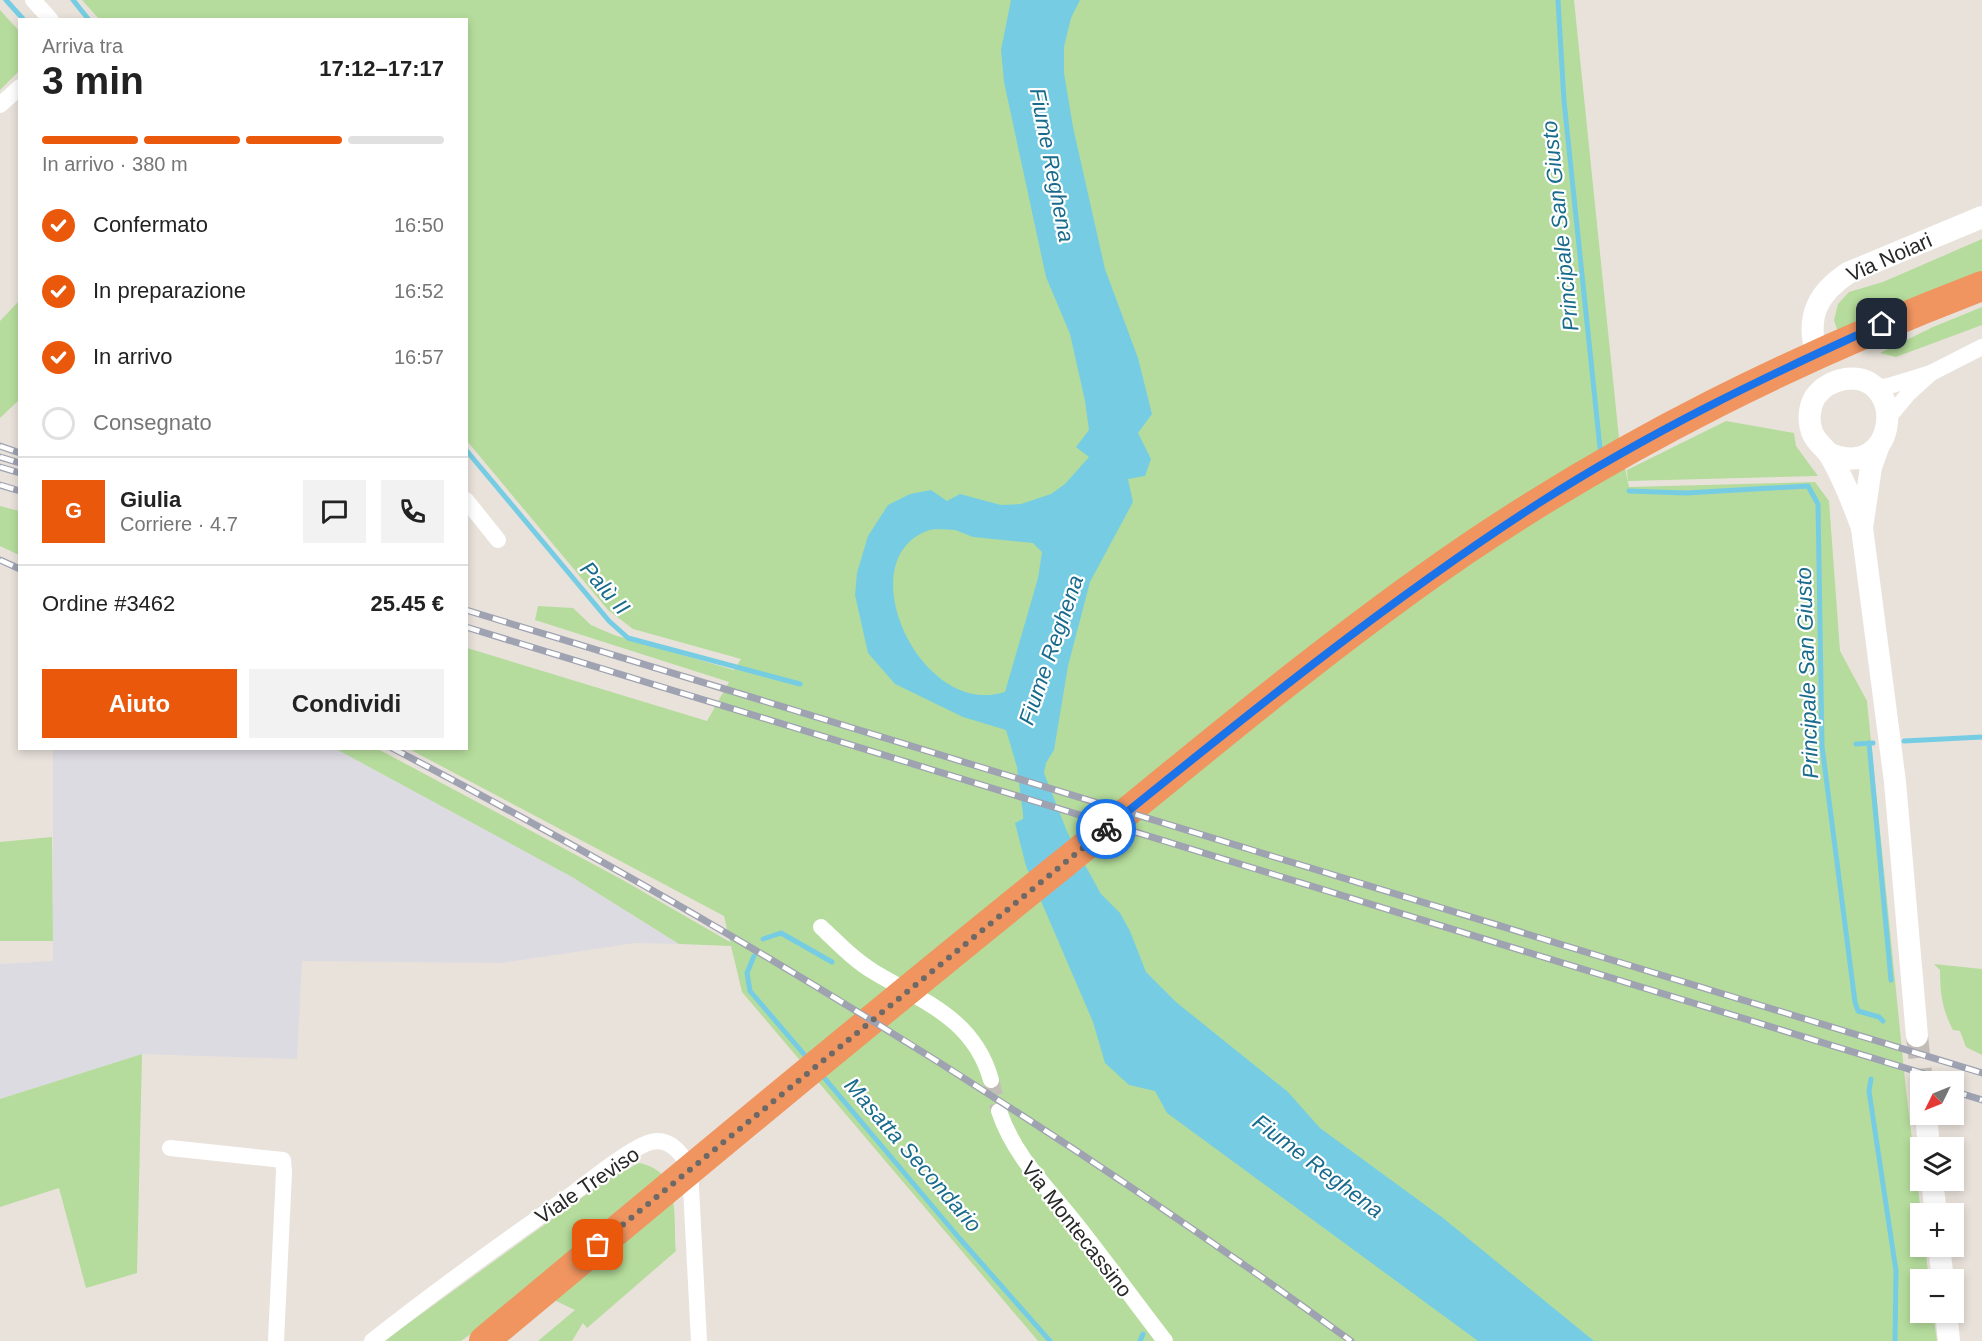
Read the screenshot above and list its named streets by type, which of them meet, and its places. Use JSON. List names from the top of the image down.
{
  "streets": {
    "street": ["Via Noiari", "Viale Treviso", "Via Montecassino"]
  },
  "water": [
    "Fiume Reghena",
    "Principale San Giusto",
    "Palù II",
    "Masatta Secondario"
  ],
  "north": "bottom left",
  "page": {
    "heading": ["3 min", "Arriva tra", "17:12–17:17"],
    "panel": [
      "Giulia",
      "Corriere · 4.7",
      "Ordine #3462",
      "25.45 €"
    ],
    "bar": "In arrivo · 380 m",
    "list": [
      ["Confermato", "16:50"],
      ["In preparazione", "16:52"],
      ["In arrivo", "16:57"],
      "Consegnato"
    ],
    "round": "G",
    "buttons": ["Aiuto", "Condividi"],
    "map_buttons": ["+", "−"]
  }
}
